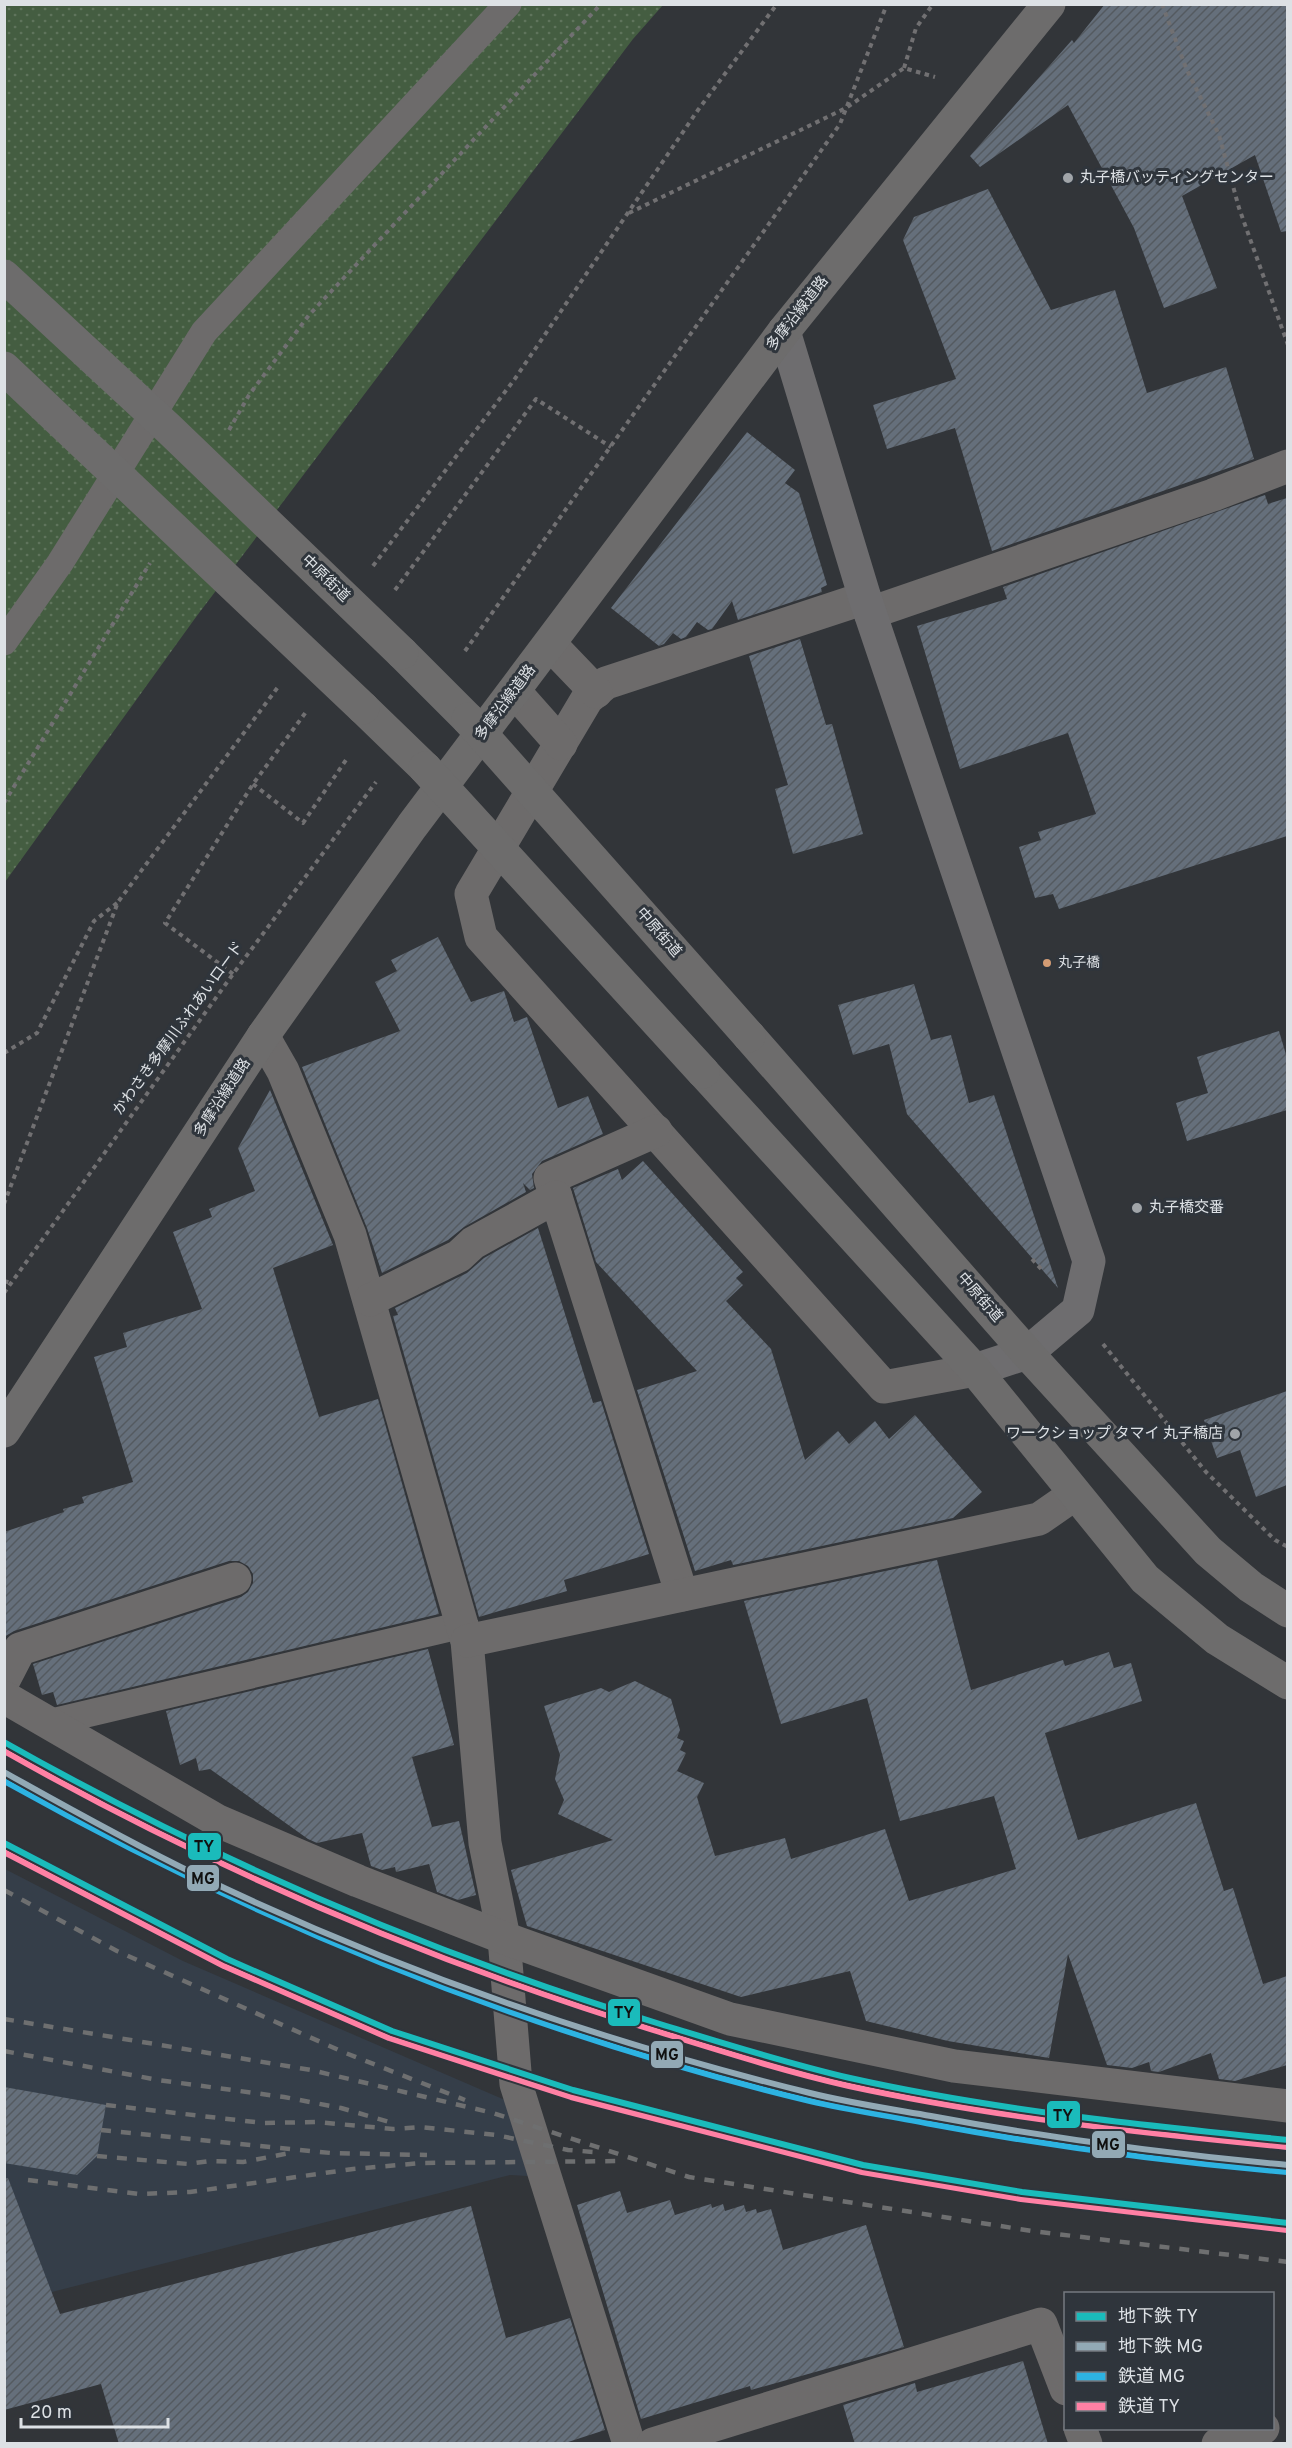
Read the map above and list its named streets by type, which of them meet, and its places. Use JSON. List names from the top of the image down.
{
  "streets": {
    "main road": ["多摩沿線道路", "中原街道"],
    "path": ["かわさき多摩川ふれあいロード"]
  },
  "places": [
    "丸子橋バッティングセンター",
    "丸子橋",
    "丸子橋交番",
    "ワークショップ タマイ 丸子橋店"
  ],
  "lines": [
    "metro line TY",
    "rail line TY",
    "metro line MG",
    "rail line MG"
  ],
  "legend": [
    "地下鉄 TY",
    "地下鉄 MG",
    "鉄道 MG",
    "鉄道 TY"
  ],
  "scale_bar": "20 m"
}
